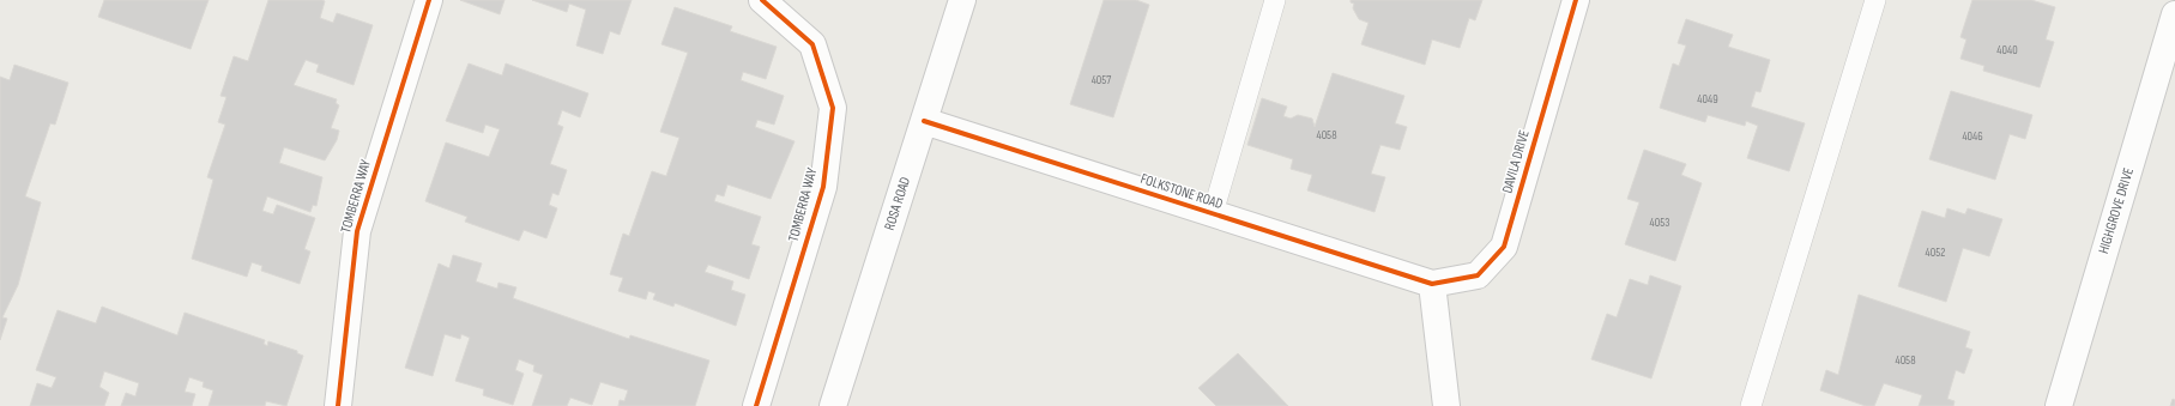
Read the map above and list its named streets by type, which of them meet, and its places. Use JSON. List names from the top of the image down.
{
  "streets": {
    "street": [
      "DAVILA DRIVE",
      "FOLKSTONE ROAD",
      "TOMBERRA WAY",
      "ROSA ROAD",
      "HIGHGROVE DRIVE"
    ]
  },
  "crossings": [
    ["DAVILA DRIVE", "FOLKSTONE ROAD"],
    ["FOLKSTONE ROAD", "ROSA ROAD"]
  ],
  "house_numbers": [
    "4040",
    "4057",
    "4049",
    "4058",
    "4046",
    "4053",
    "4052",
    "4058"
  ]
}
